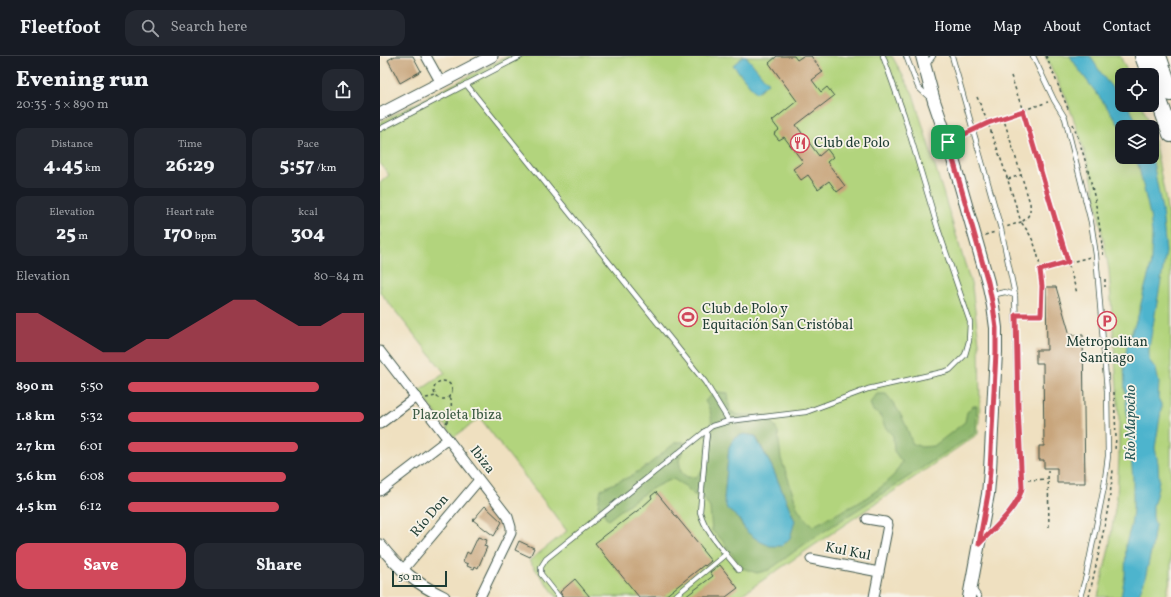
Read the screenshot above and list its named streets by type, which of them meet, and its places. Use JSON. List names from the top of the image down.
{
  "streets": {
    "street": ["Ibiza", "Río Don", "Kul Kul"]
  },
  "crossings": [
    ["Ibiza", "Río Don"]
  ],
  "water": ["Río Mapocho"],
  "parks": ["Plazoleta Ibiza"],
  "places": {
    "restaurant": ["Club de Polo"],
    "sports": ["Club de Polo y Equitación San Cristóbal"],
    "parking": ["Metropolitan Santiago"]
  },
  "scale_bar": "50 m",
  "page": {
    "header": "Fleetfoot",
    "search": "Search here",
    "nav": [
      "Home",
      "Map",
      "About",
      "Contact"
    ],
    "heading": ["Evening run", "20:35 · 5 × 890 m"],
    "stats": [
      ["Distance", "4.45 km"],
      ["Time", "26:29"],
      ["Pace", "5:57 /km"],
      ["Elevation", "25 m"],
      ["Heart rate", "170 bpm"],
      ["kcal", "304"]
    ],
    "chart": ["Elevation", "80–84 m"],
    "list": [
      {
        "name": "890 m",
        "note": "5:50"
      },
      {
        "name": "1.8 km",
        "note": "5:32"
      },
      {
        "name": "2.7 km",
        "note": "6:01"
      },
      {
        "name": "3.6 km",
        "note": "6:08"
      },
      {
        "name": "4.5 km",
        "note": "6:12"
      }
    ],
    "buttons": ["Save", "Share"],
    "scale": "50 m"
  }
}
